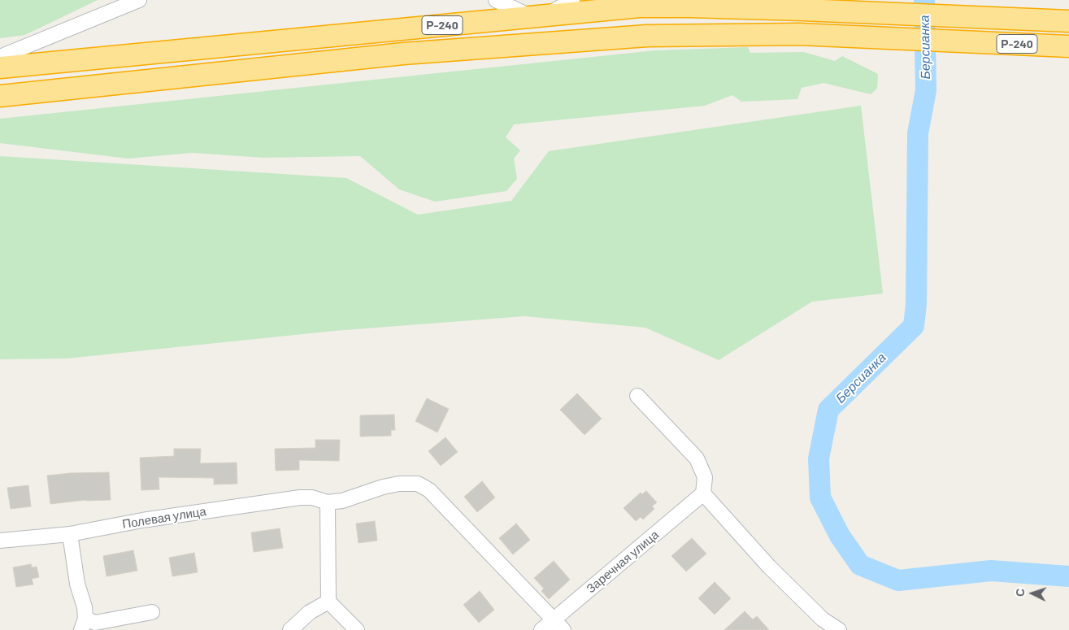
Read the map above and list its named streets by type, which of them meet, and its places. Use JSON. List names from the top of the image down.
{
  "streets": {
    "highway": ["Р-240"],
    "street": ["Полевая улица", "Заречная улица"]
  },
  "water": ["Берсианка"],
  "north": "left"
}
